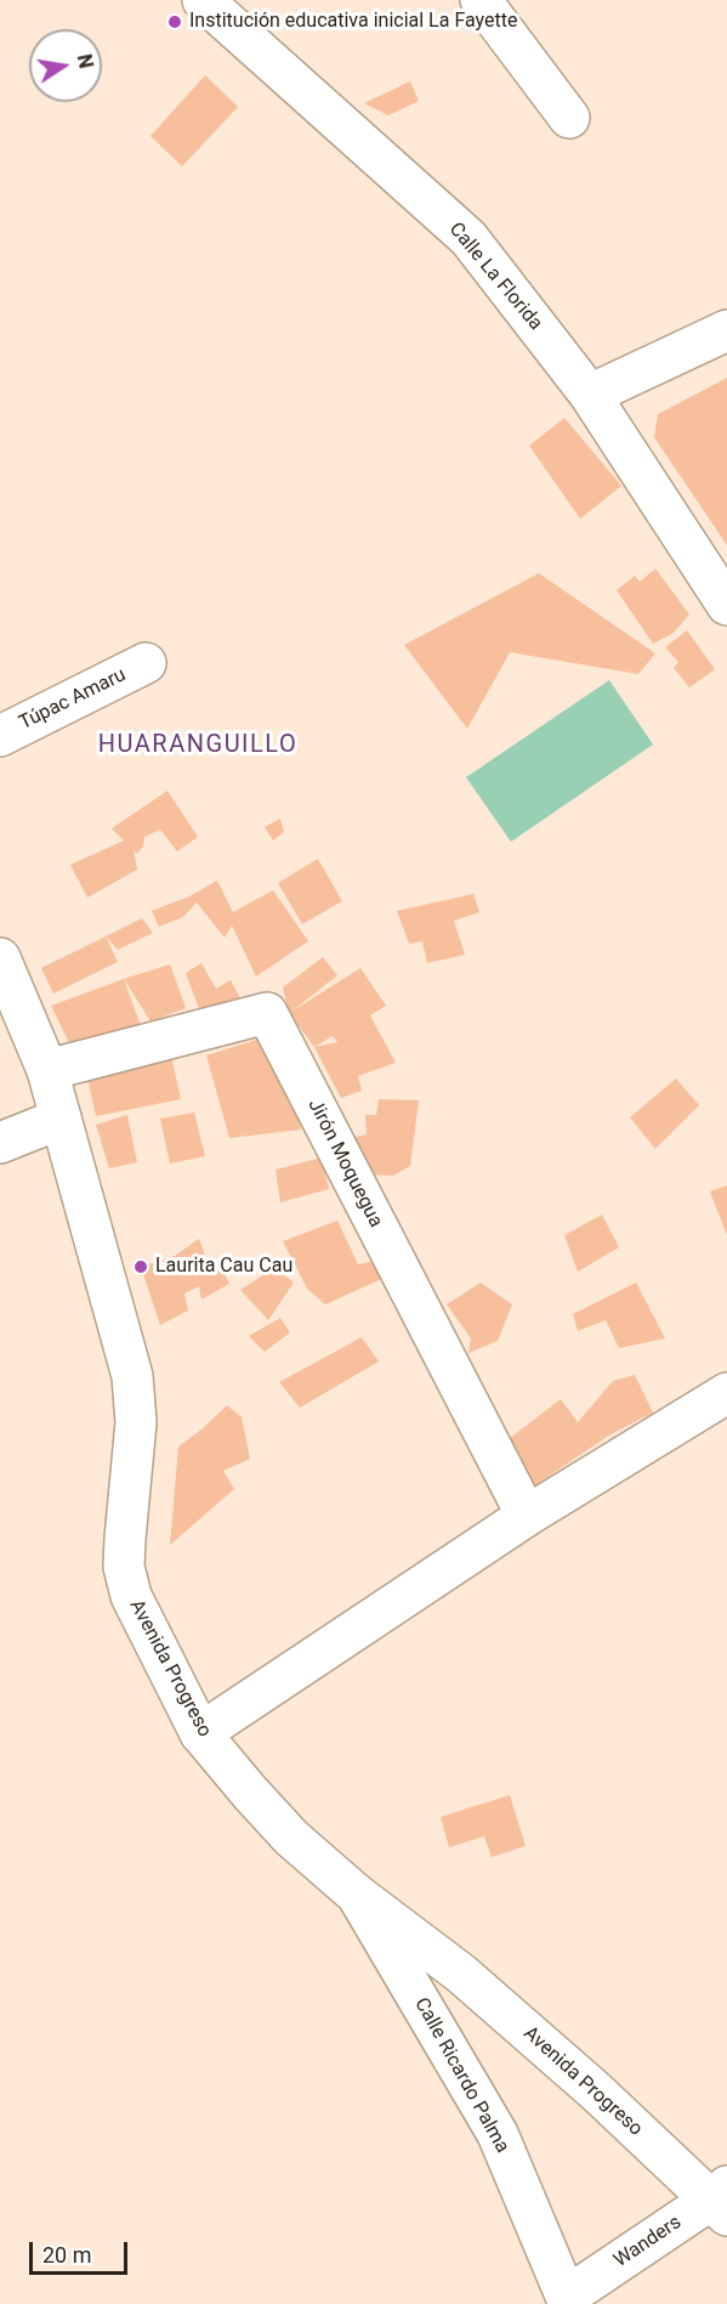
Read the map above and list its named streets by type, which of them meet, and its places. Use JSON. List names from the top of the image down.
{
  "streets": {
    "street": [
      "Calle La Florida",
      "Túpac Amaru",
      "Jirón Moquegua",
      "Avenida Progreso",
      "Calle Ricardo Palma",
      "Wanders"
    ]
  },
  "crossings": [
    ["Jirón Moquegua", "Avenida Progreso"],
    ["Avenida Progreso", "Calle Ricardo Palma"],
    ["Avenida Progreso", "Wanders"],
    ["Calle Ricardo Palma", "Wanders"]
  ],
  "districts": ["HUARANGUILLO"],
  "places": ["Institución educativa inicial La Fayette", "Laurita Cau Cau"],
  "scale_bar": "20 m",
  "north": "right"
}
